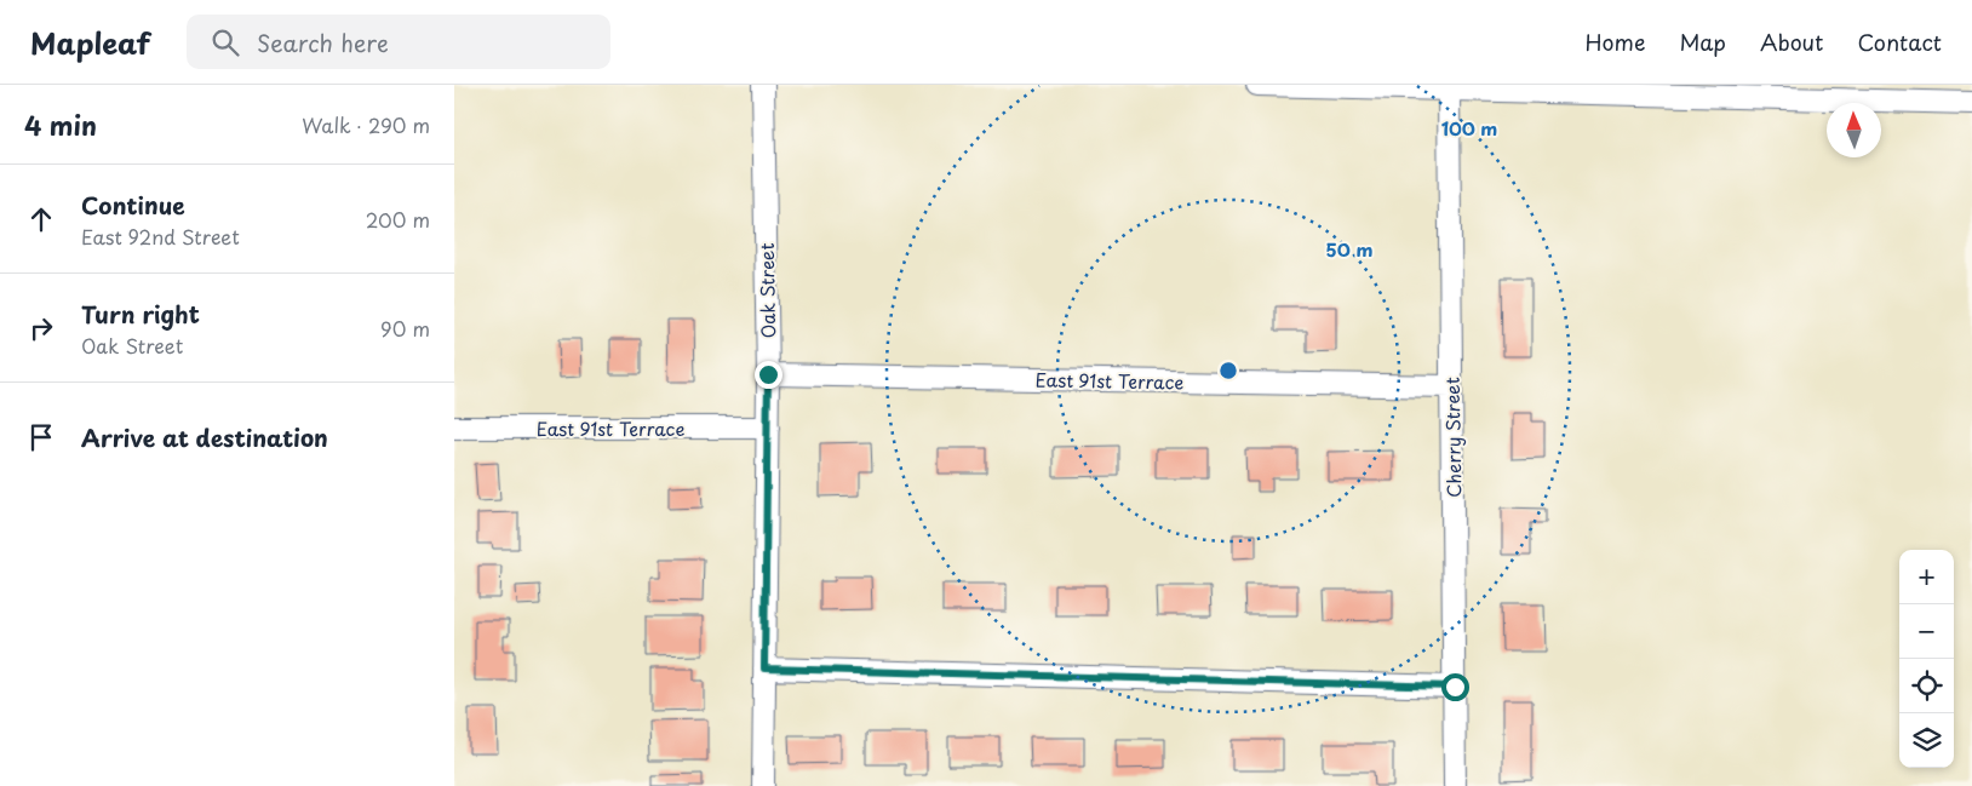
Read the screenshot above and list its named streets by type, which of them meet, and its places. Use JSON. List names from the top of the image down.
{
  "streets": {
    "street": ["Oak Street", "East 91st Terrace", "Cherry Street"]
  },
  "crossings": [
    ["Oak Street", "East 91st Terrace"],
    ["East 91st Terrace", "Cherry Street"]
  ],
  "north": "top",
  "page": {
    "header": "Mapleaf",
    "search": "Search here",
    "nav": [
      "Home",
      "Map",
      "About",
      "Contact"
    ],
    "heading": ["4 min", "Walk · 290 m"],
    "list": [
      ["Continue", "East 92nd Street", "200 m"],
      ["Turn right", "Oak Street", "90 m"],
      "Arrive at destination"
    ],
    "map_buttons": ["+", "−"]
  },
  "rings": ["100 m", "50 m"]
}
